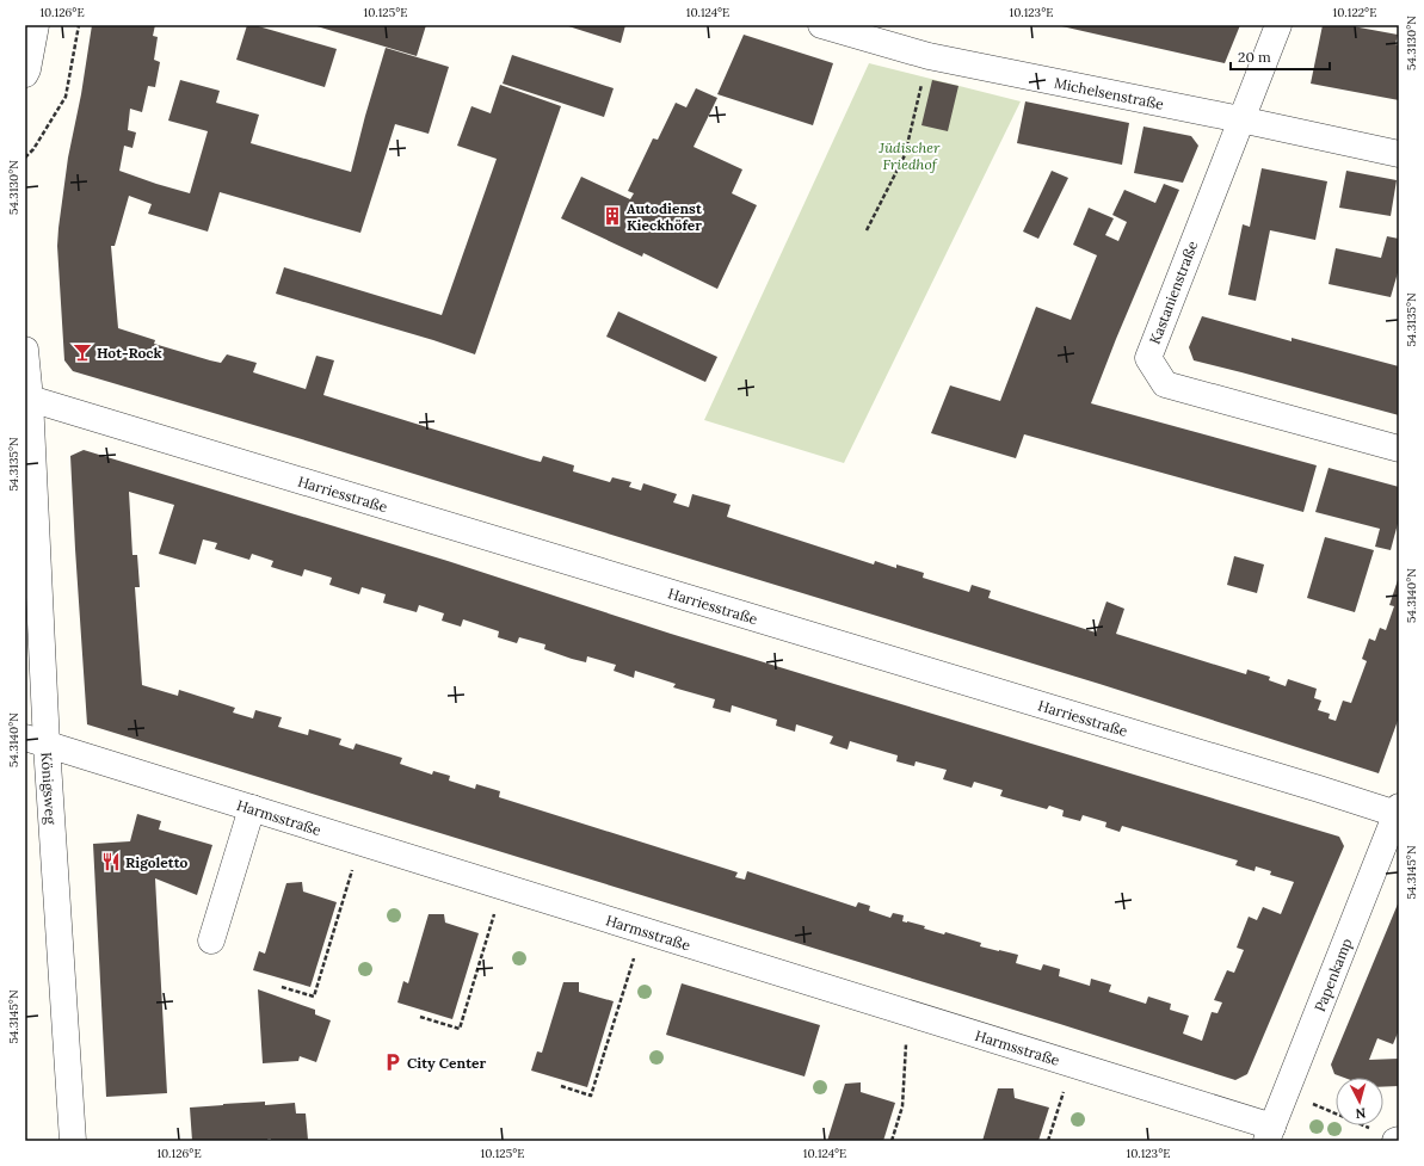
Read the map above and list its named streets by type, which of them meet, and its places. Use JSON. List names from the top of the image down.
{
  "streets": {
    "street": [
      "Michelsenstraße",
      "Kastanienstraße",
      "Harriesstraße",
      "Königsweg",
      "Harmsstraße",
      "Papenkamp"
    ]
  },
  "crossings": [
    ["Michelsenstraße", "Kastanienstraße"],
    ["Harriesstraße", "Königsweg"],
    ["Harriesstraße", "Papenkamp"],
    ["Königsweg", "Harmsstraße"],
    ["Harmsstraße", "Papenkamp"]
  ],
  "parks": ["Jüdischer Friedhof"],
  "places": {
    "building": ["Autodienst Kieckhöfer"],
    "bar": ["Hot-Rock"],
    "restaurant": ["Rigoletto"],
    "parking": ["City Center"]
  },
  "scale_bar": "20 m",
  "north": "bottom",
  "coordinates": [
    "10.126°E",
    "10.125°E",
    "10.124°E",
    "10.123°E",
    "10.122°E",
    "54.3130°N",
    "54.3135°N",
    "54.3140°N",
    "54.3145°N"
  ]
}
